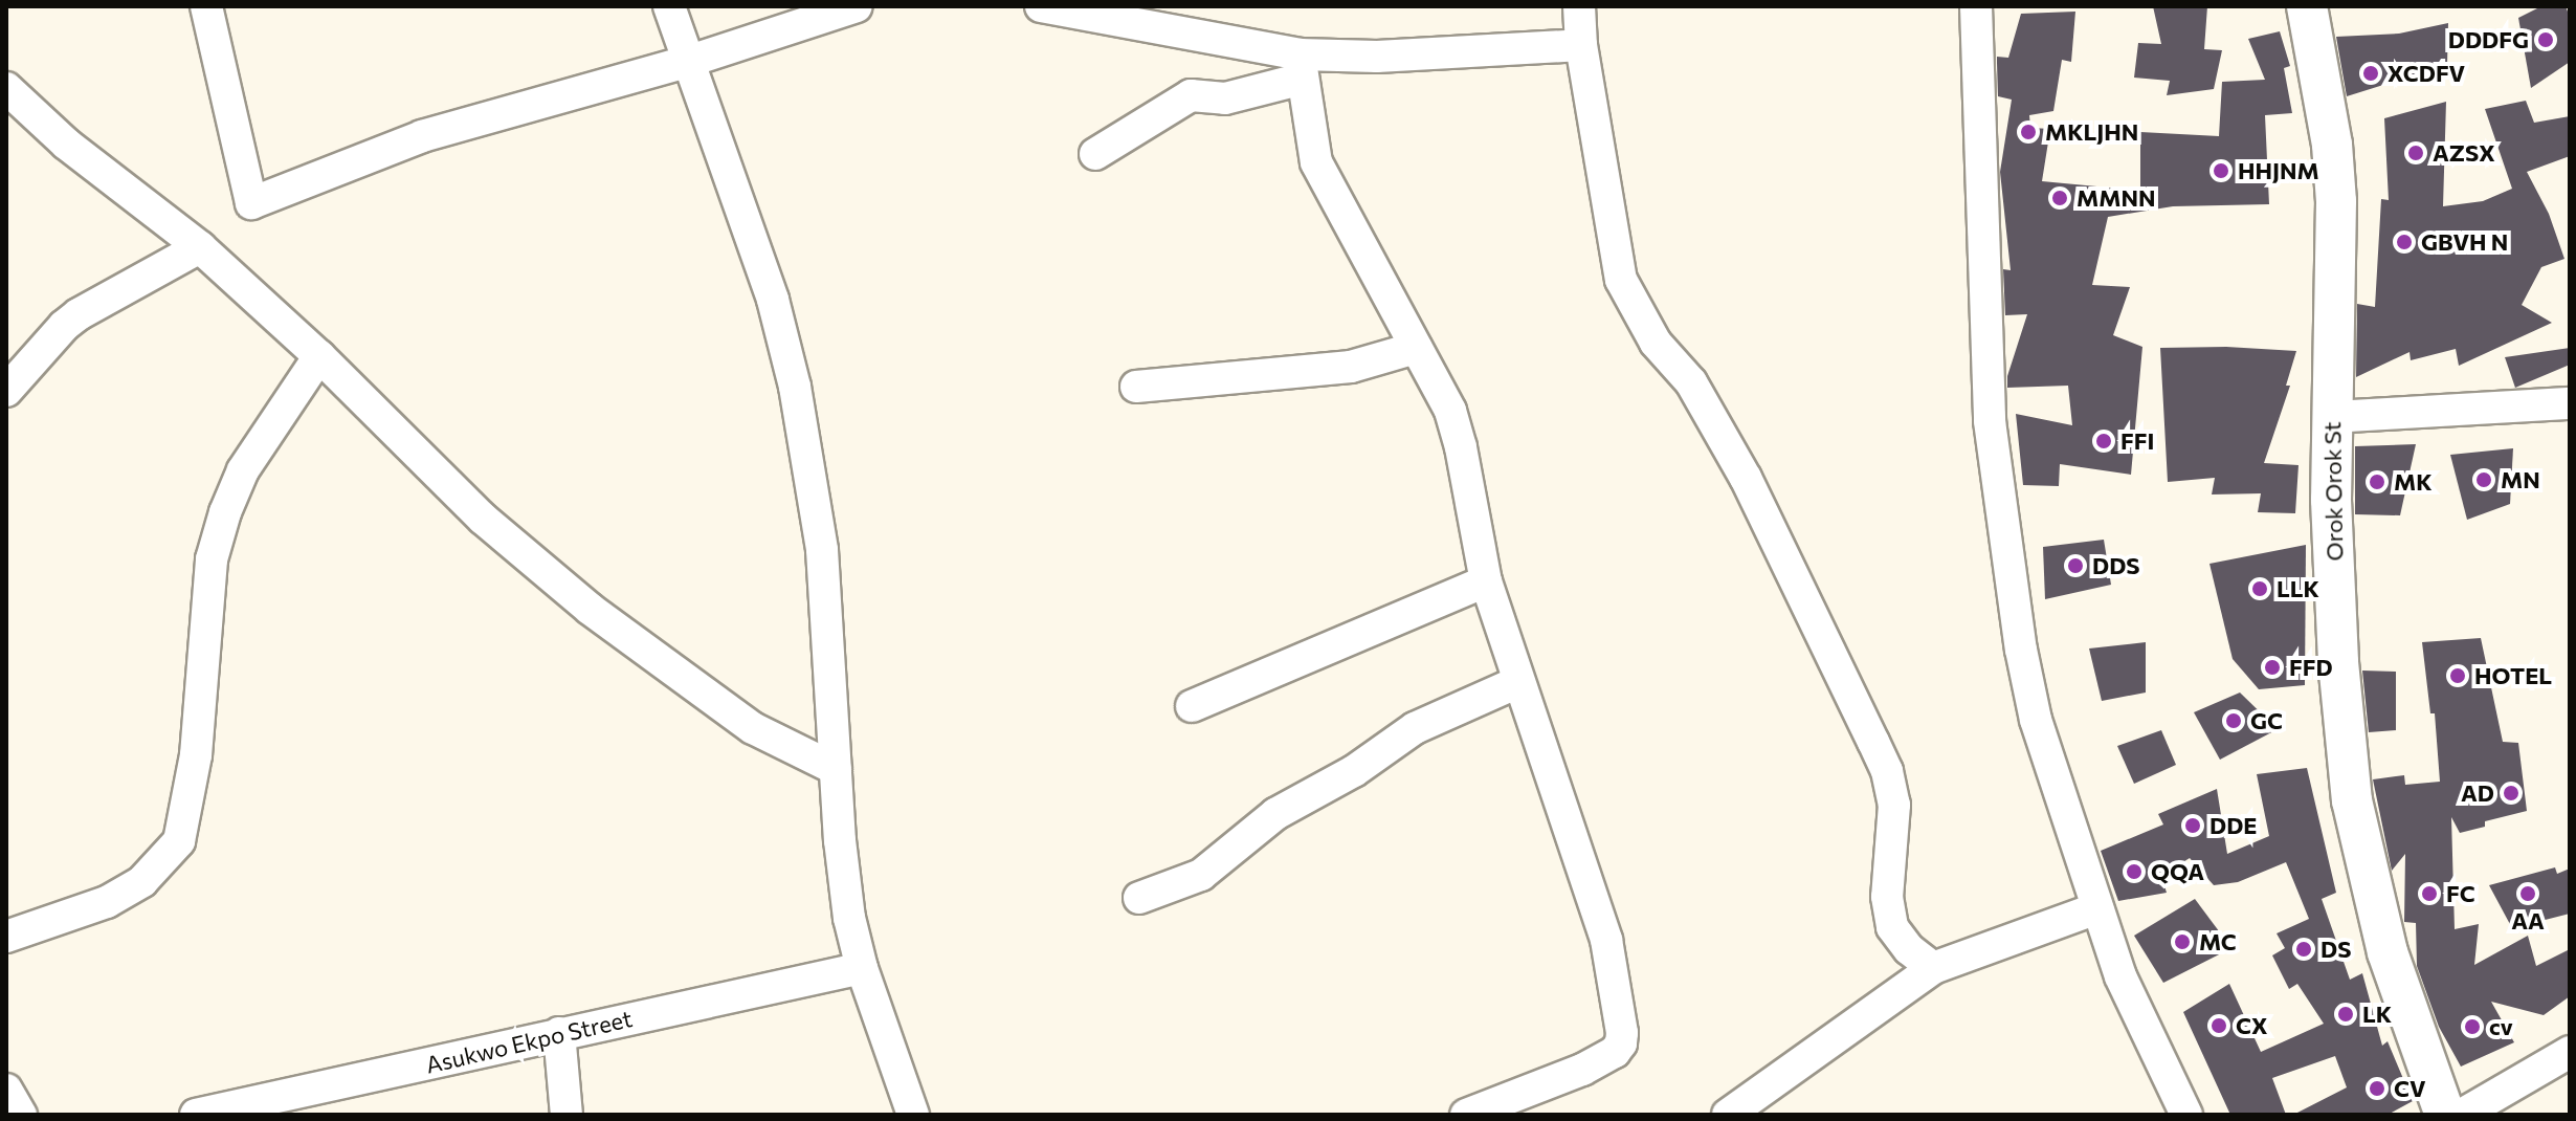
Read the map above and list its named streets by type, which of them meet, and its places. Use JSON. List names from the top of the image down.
{
  "streets": {
    "main road": ["Orok Orok St"],
    "street": ["Asukwo Ekpo Street"]
  },
  "places": [
    "DDDFG",
    "XCDFV",
    "MKLJHN",
    "AZSX",
    "HHJNM",
    "MMNN",
    "GBVH N",
    "FFI",
    "MN",
    "MK",
    "DDS",
    "LLK",
    "FFD",
    "HOTEL",
    "GC",
    "AD",
    "DDE",
    "QQA",
    "FC",
    "AA",
    "MC",
    "DS",
    "LK",
    "CX",
    "cv",
    "CV"
  ]
}
